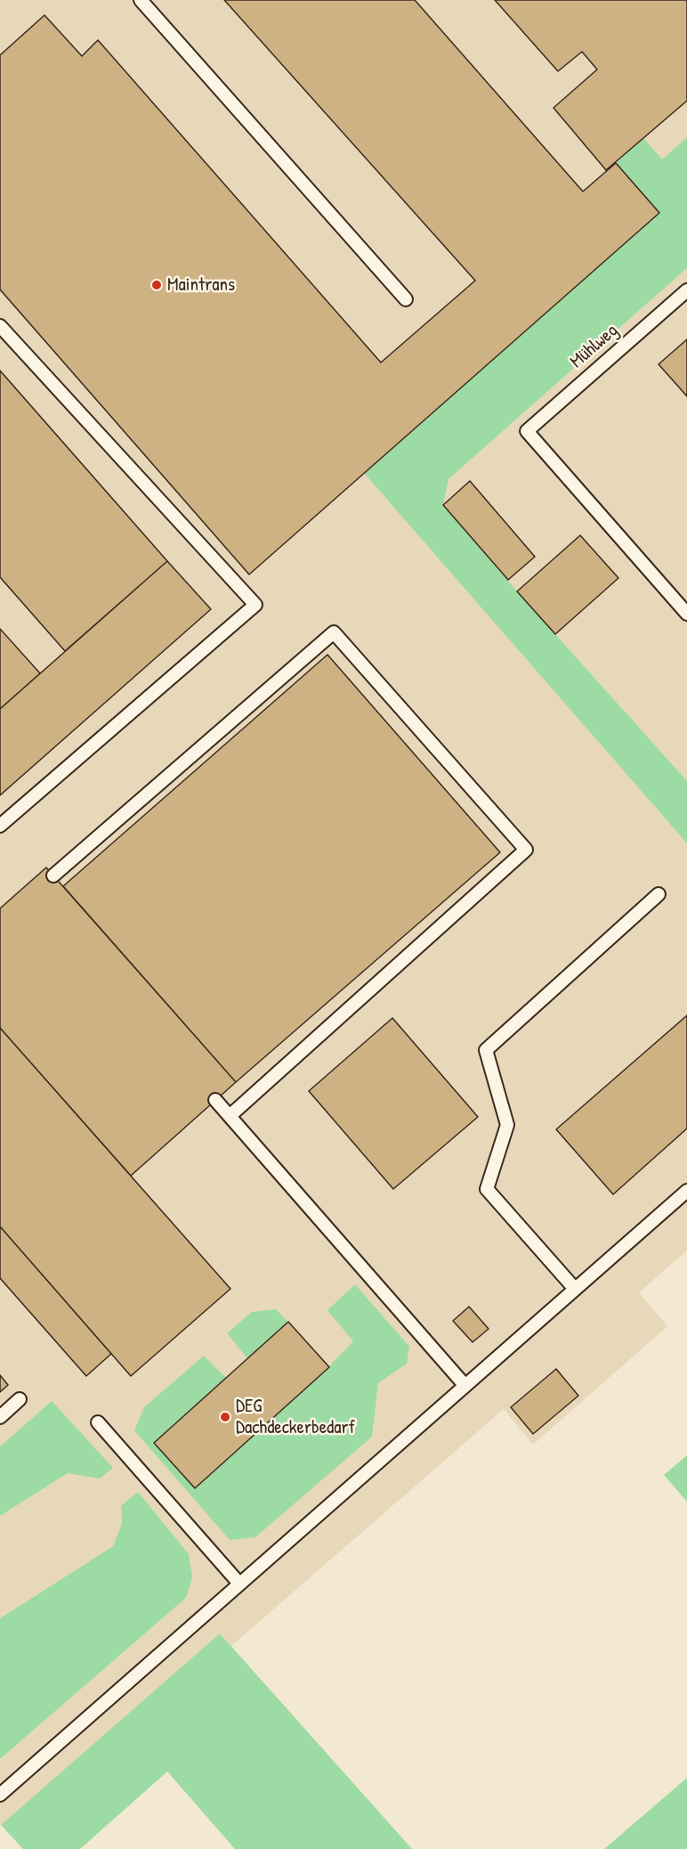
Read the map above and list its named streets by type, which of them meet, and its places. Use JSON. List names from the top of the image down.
{
  "streets": {
    "lane": ["Mühlweg"]
  },
  "places": ["Maintrans", "DEG Dachdeckerbedarf"]
}
